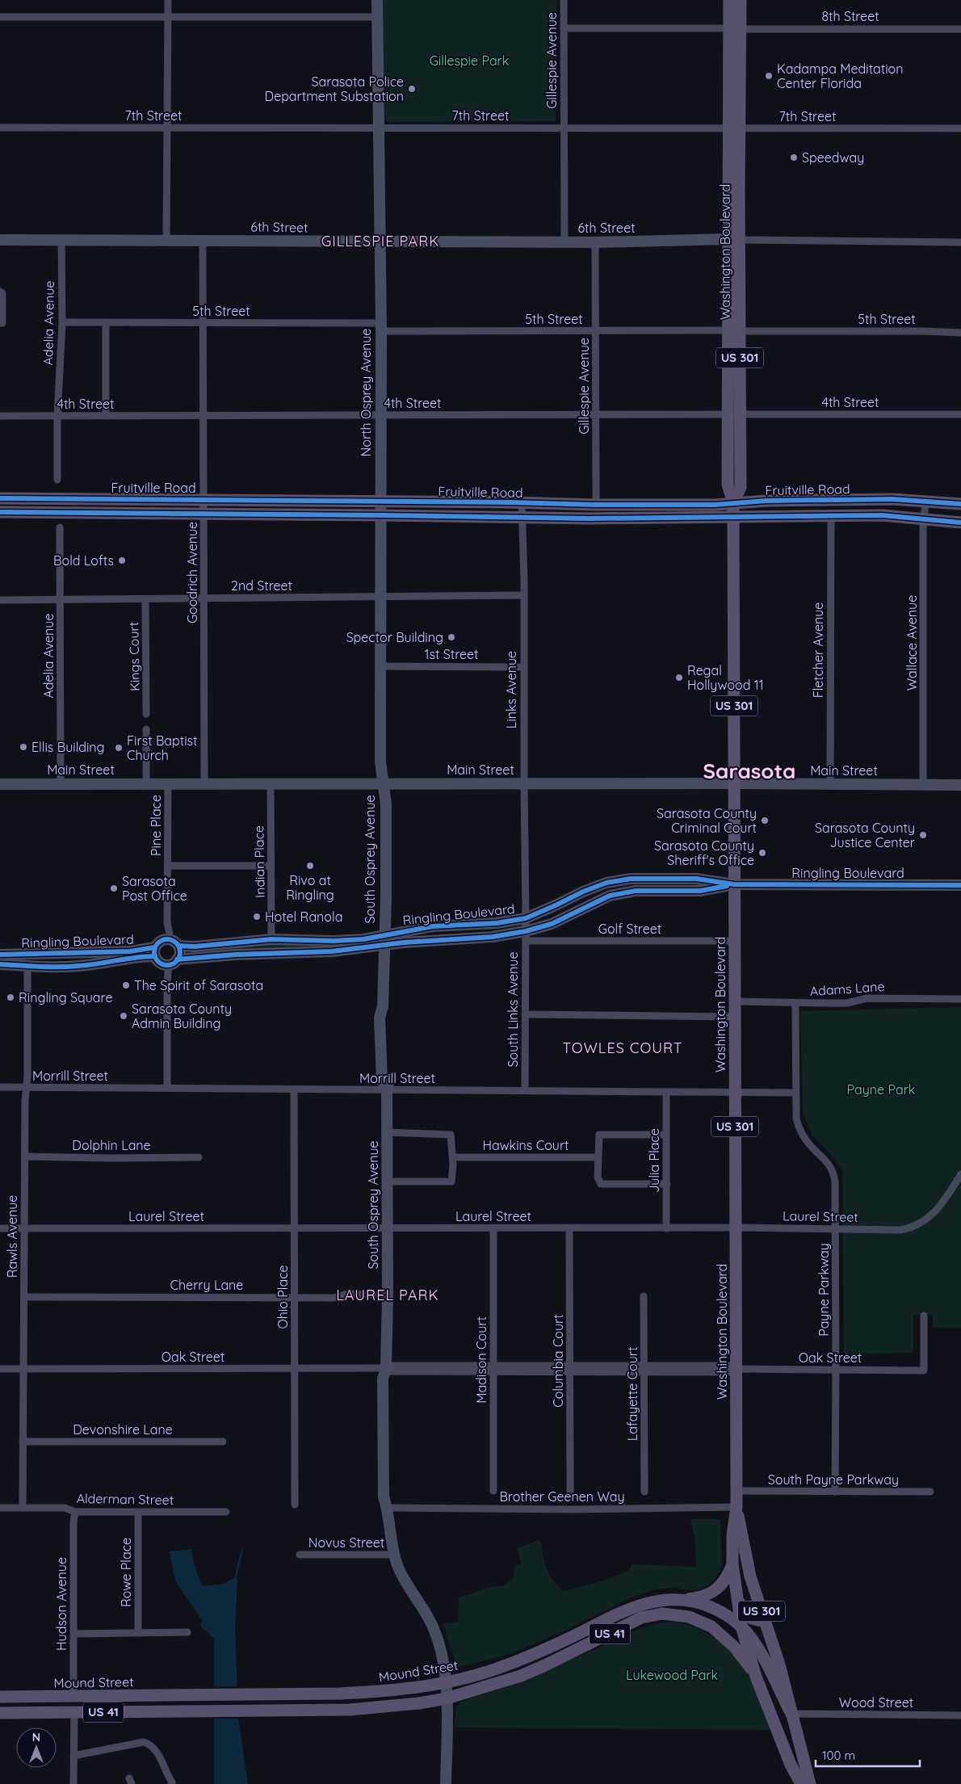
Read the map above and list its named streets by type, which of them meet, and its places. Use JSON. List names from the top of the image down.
{
  "streets": {
    "main road": [
      "Washington Boulevard",
      "US 301",
      "Fruitville Road",
      "US 41",
      "Mound Street"
    ],
    "street": [
      "8th Street",
      "Gillespie Avenue",
      "7th Street",
      "6th Street",
      "5th Street",
      "Adelia Avenue",
      "North Osprey Avenue",
      "4th Street",
      "Goodrich Avenue",
      "2nd Street",
      "Wallace Avenue",
      "Fletcher Avenue",
      "1st Street",
      "Kings Court",
      "Links Avenue",
      "Main Street",
      "Pine Place",
      "South Osprey Avenue",
      "Indian Place",
      "Ringling Boulevard",
      "Golf Street",
      "Adams Lane",
      "South Links Avenue",
      "Morrill Street",
      "Dolphin Lane",
      "Hawkins Court",
      "Julia Place",
      "Laurel Street",
      "Rawls Avenue",
      "Cherry Lane",
      "Payne Parkway",
      "Ohio Place",
      "Oak Street",
      "Madison Court",
      "Columbia Court",
      "Lafayette Court",
      "Devonshire Lane",
      "South Payne Parkway",
      "Brother Geenen Way",
      "Alderman Street",
      "Novus Street",
      "Rowe Place",
      "Hudson Avenue",
      "Wood Street"
    ]
  },
  "crossings": [
    ["8th Street", "Gillespie Avenue"],
    ["8th Street", "Washington Boulevard"],
    ["Gillespie Avenue", "7th Street"],
    ["Gillespie Avenue", "6th Street"],
    ["Gillespie Avenue", "5th Street"],
    ["Gillespie Avenue", "4th Street"],
    ["Gillespie Avenue", "Fruitville Road"],
    ["7th Street", "Washington Boulevard"],
    ["7th Street", "North Osprey Avenue"],
    ["6th Street", "Washington Boulevard"],
    ["6th Street", "Adelia Avenue"],
    ["6th Street", "North Osprey Avenue"],
    ["6th Street", "Goodrich Avenue"],
    ["Washington Boulevard", "5th Street"],
    ["Washington Boulevard", "4th Street"],
    ["Washington Boulevard", "Fruitville Road"],
    ["Washington Boulevard", "Main Street"],
    ["Washington Boulevard", "Ringling Boulevard"],
    ["Washington Boulevard", "Golf Street"],
    ["Washington Boulevard", "Adams Lane"],
    ["Washington Boulevard", "Morrill Street"],
    ["Washington Boulevard", "Laurel Street"],
    ["Washington Boulevard", "Oak Street"],
    ["Washington Boulevard", "South Payne Parkway"],
    ["Washington Boulevard", "Brother Geenen Way"],
    ["Washington Boulevard", "US 41"],
    ["Washington Boulevard", "Mound Street"],
    ["Washington Boulevard", "Wood Street"],
    ["5th Street", "Adelia Avenue"],
    ["5th Street", "North Osprey Avenue"],
    ["5th Street", "Goodrich Avenue"],
    ["Adelia Avenue", "4th Street"],
    ["Adelia Avenue", "2nd Street"],
    ["Adelia Avenue", "Main Street"],
    ["North Osprey Avenue", "4th Street"],
    ["North Osprey Avenue", "Fruitville Road"],
    ["North Osprey Avenue", "2nd Street"],
    ["North Osprey Avenue", "1st Street"],
    ["North Osprey Avenue", "Main Street"],
    ["North Osprey Avenue", "South Osprey Avenue"],
    ["4th Street", "Goodrich Avenue"],
    ["Fruitville Road", "Goodrich Avenue"],
    ["Fruitville Road", "Wallace Avenue"],
    ["Fruitville Road", "Fletcher Avenue"],
    ["Fruitville Road", "Links Avenue"],
    ["Goodrich Avenue", "2nd Street"],
    ["Goodrich Avenue", "Main Street"],
    ["2nd Street", "Kings Court"],
    ["2nd Street", "Links Avenue"],
    ["Wallace Avenue", "Main Street"],
    ["Fletcher Avenue", "Main Street"],
    ["1st Street", "Links Avenue"],
    ["Links Avenue", "Main Street"],
    ["Links Avenue", "South Links Avenue"],
    ["Main Street", "Pine Place"],
    ["Main Street", "South Osprey Avenue"],
    ["Main Street", "Indian Place"],
    ["Main Street", "South Links Avenue"],
    ["Pine Place", "Ringling Boulevard"],
    ["South Osprey Avenue", "Ringling Boulevard"],
    ["South Osprey Avenue", "Morrill Street"],
    ["South Osprey Avenue", "Laurel Street"],
    ["South Osprey Avenue", "Cherry Lane"],
    ["South Osprey Avenue", "Oak Street"],
    ["South Osprey Avenue", "Brother Geenen Way"],
    ["South Osprey Avenue", "Novus Street"],
    ["South Osprey Avenue", "US 41"],
    ["South Osprey Avenue", "Mound Street"],
    ["Indian Place", "Ringling Boulevard"],
    ["Ringling Boulevard", "Golf Street"],
    ["Ringling Boulevard", "South Links Avenue"],
    ["Ringling Boulevard", "Rawls Avenue"],
    ["Golf Street", "South Links Avenue"],
    ["Adams Lane", "Payne Parkway"],
    ["South Links Avenue", "Morrill Street"],
    ["Morrill Street", "Julia Place"],
    ["Morrill Street", "Rawls Avenue"],
    ["Morrill Street", "Payne Parkway"],
    ["Morrill Street", "Ohio Place"],
    ["Dolphin Lane", "Rawls Avenue"],
    ["Julia Place", "Laurel Street"],
    ["Laurel Street", "Rawls Avenue"],
    ["Laurel Street", "Payne Parkway"],
    ["Laurel Street", "Ohio Place"],
    ["Laurel Street", "Madison Court"],
    ["Laurel Street", "Columbia Court"],
    ["Rawls Avenue", "Cherry Lane"],
    ["Rawls Avenue", "Oak Street"],
    ["Rawls Avenue", "Devonshire Lane"],
    ["Rawls Avenue", "Alderman Street"],
    ["Cherry Lane", "Ohio Place"],
    ["Payne Parkway", "Oak Street"],
    ["Payne Parkway", "South Payne Parkway"],
    ["Ohio Place", "Oak Street"],
    ["Oak Street", "Madison Court"],
    ["Oak Street", "Columbia Court"],
    ["Oak Street", "Lafayette Court"],
    ["Alderman Street", "Rowe Place"],
    ["Alderman Street", "Hudson Avenue"],
    ["Hudson Avenue", "Mound Street"],
    ["US 41", "Mound Street"],
    ["US 41", "Wood Street"],
    ["Mound Street", "Wood Street"]
  ],
  "districts": [
    "GILLESPIE PARK",
    "Sarasota",
    "TOWLES COURT",
    "LAUREL PARK"
  ],
  "parks": ["Gillespie Park", "Payne Park", "Lukewood Park"],
  "places": [
    "Kadampa Meditation Center Florida",
    "Sarasota Police Department Substation",
    "Speedway",
    "Bold Lofts",
    "Spector Building",
    "Regal Hollywood 11",
    "Ellis Building",
    "First Baptist Church",
    "Sarasota County Criminal Court",
    "Sarasota County Justice Center",
    "Sarasota County Sheriff's Office",
    "Rivo at Ringling",
    "Sarasota Post Office",
    "Hotel Ranola",
    "The Spirit of Sarasota",
    "Ringling Square",
    "Sarasota County Admin Building"
  ],
  "scale_bar": "100 m",
  "north": "top"
}
